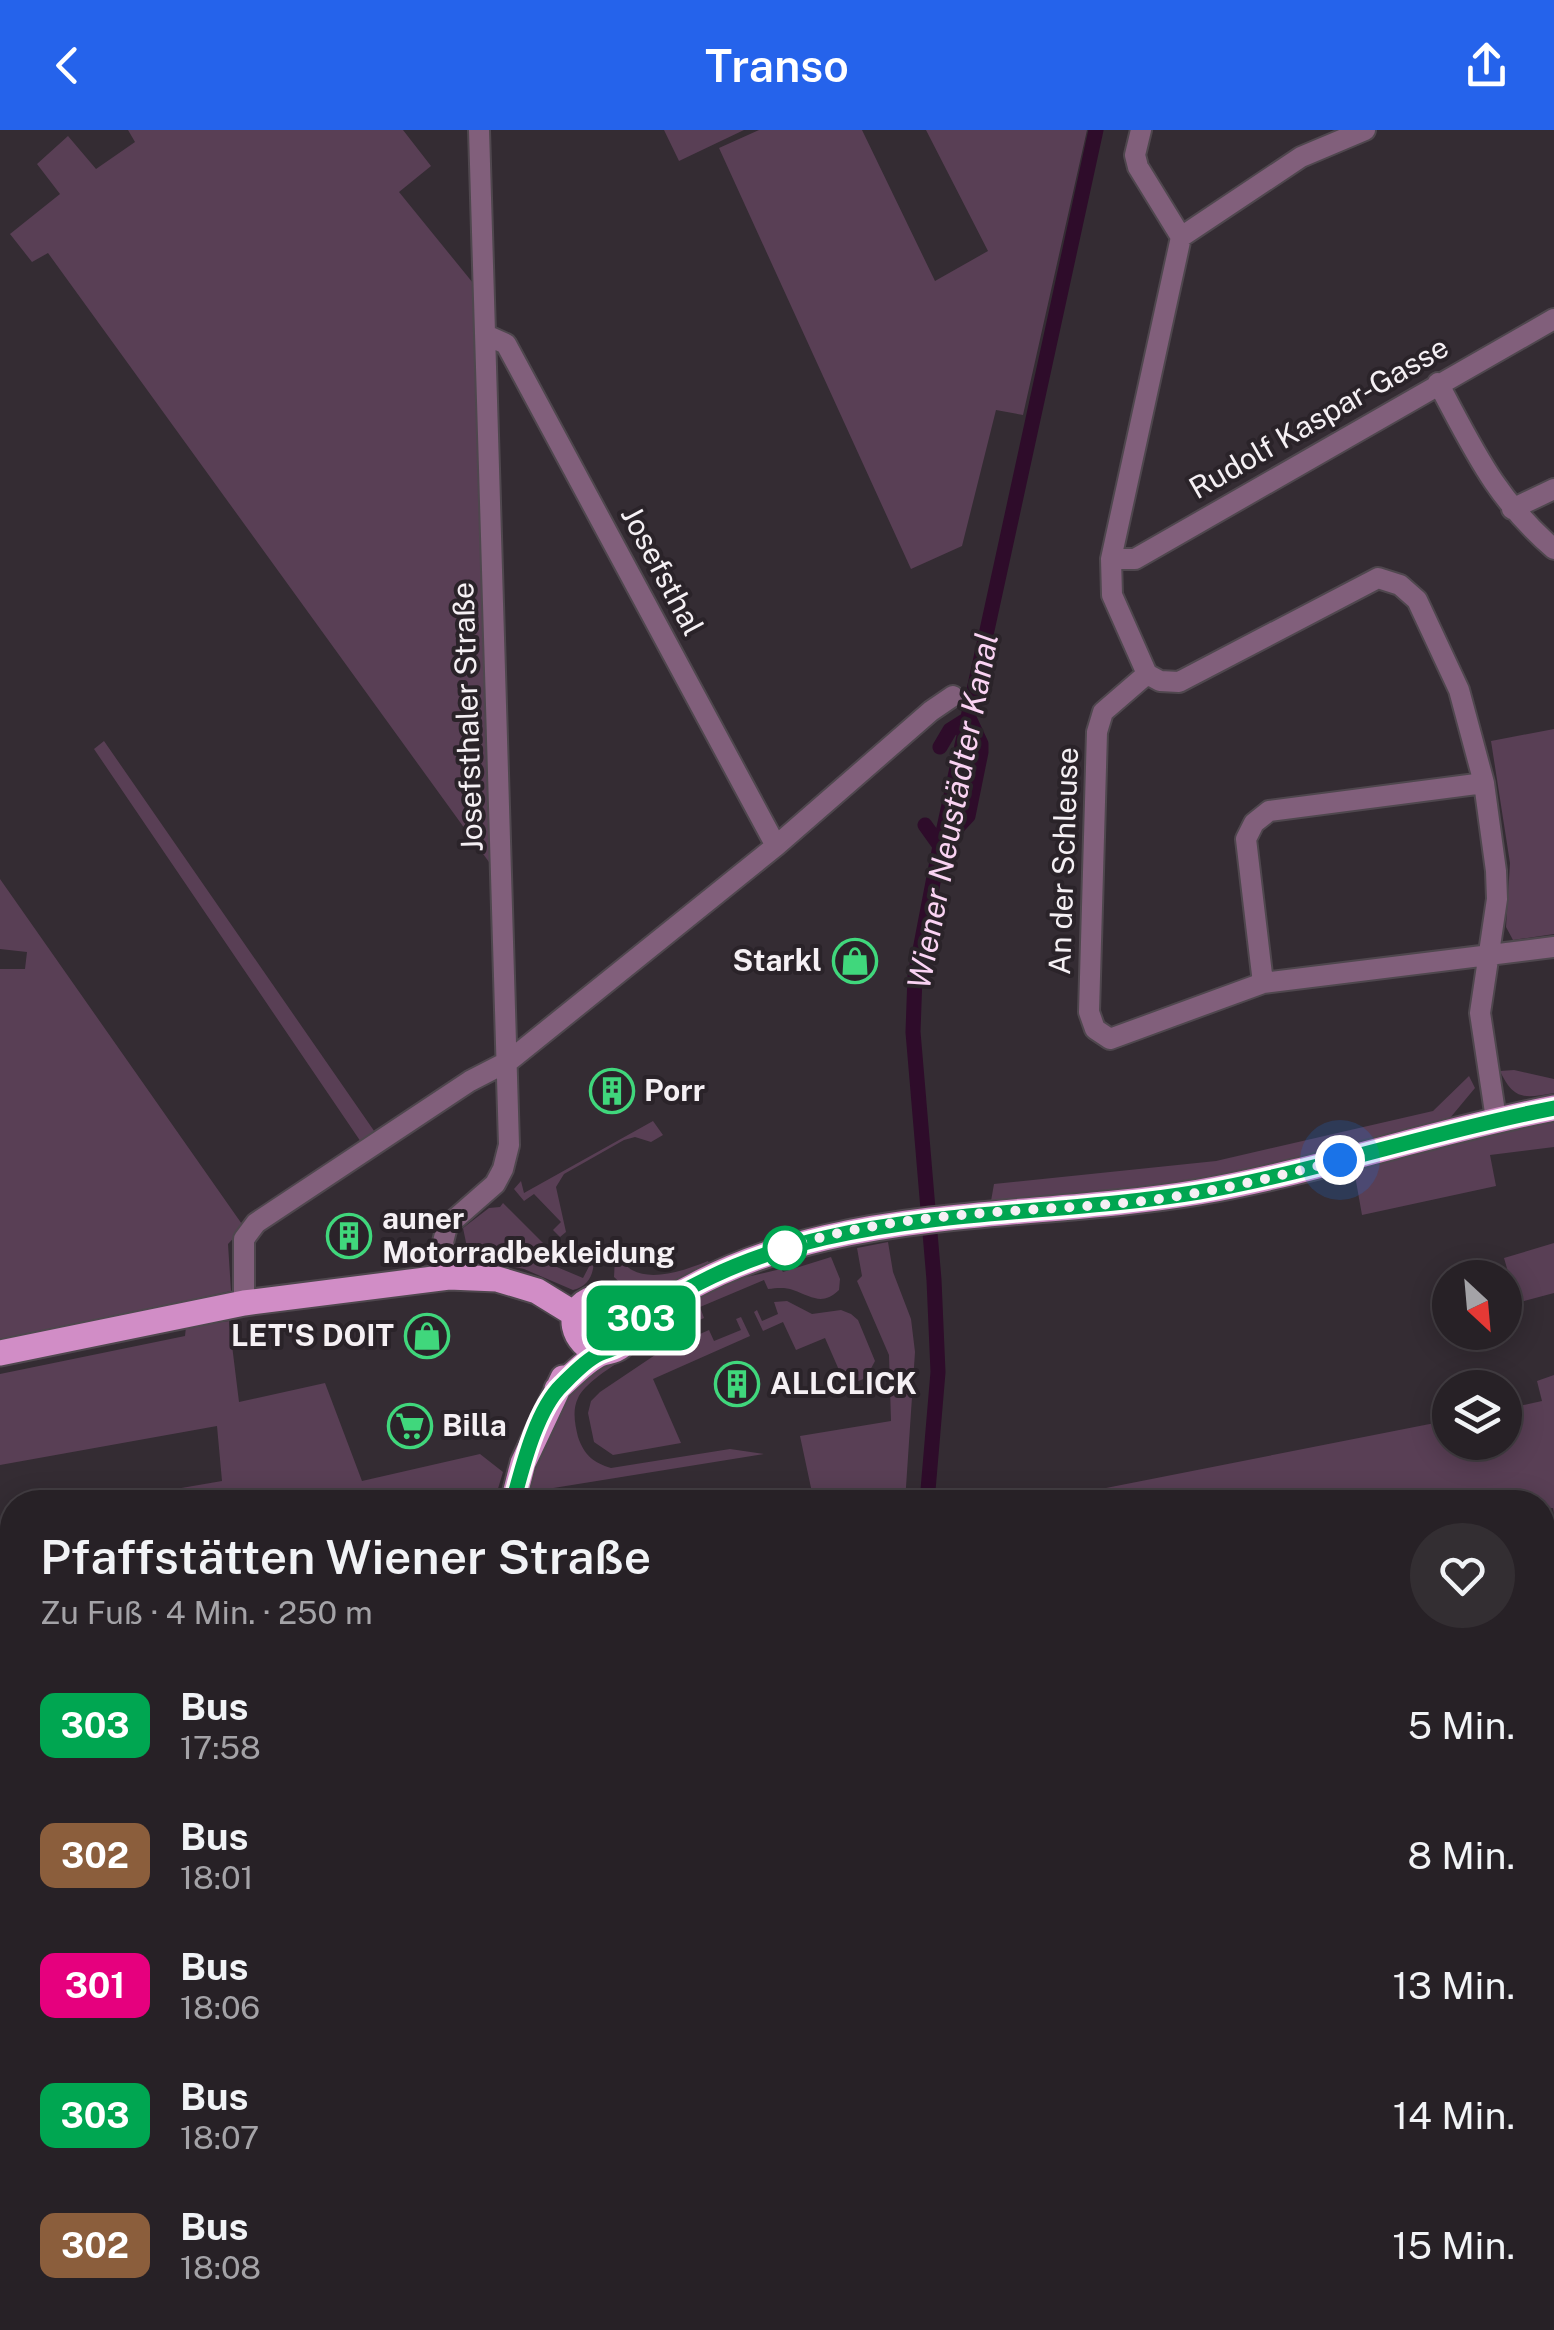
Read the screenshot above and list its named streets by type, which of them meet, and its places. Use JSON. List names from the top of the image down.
{
  "streets": {
    "street": [
      "Rudolf Kaspar-Gasse",
      "Josefsthal",
      "Josefsthaler Straße",
      "An der Schleuse"
    ]
  },
  "crossings": [
    ["Josefsthal", "Josefsthaler Straße"]
  ],
  "water": ["Wiener Neustädter Kanal"],
  "places": {
    "shop": ["Starkl", "LET'S DOIT"],
    "building": ["Porr", "auner Motorradbekleidung", "ALLCLICK"],
    "supermarket": ["Billa"]
  },
  "lines": ["bus line 303"],
  "north": "bottom right",
  "page": {
    "header": "Transo",
    "on_map": "303",
    "heading": ["Pfaffstätten Wiener Straße", "Zu Fuß · 4 Min. · 250 m"],
    "list": [
      {
        "mark": "303",
        "name": "Bus",
        "note": "17:58",
        "value": "5 Min."
      },
      {
        "mark": "302",
        "name": "Bus",
        "note": "18:01",
        "value": "8 Min."
      },
      {
        "mark": "301",
        "name": "Bus",
        "note": "18:06",
        "value": "13 Min."
      },
      {
        "mark": "303",
        "name": "Bus",
        "note": "18:07",
        "value": "14 Min."
      },
      {
        "mark": "302",
        "name": "Bus",
        "note": "18:08",
        "value": "15 Min."
      }
    ]
  }
}
